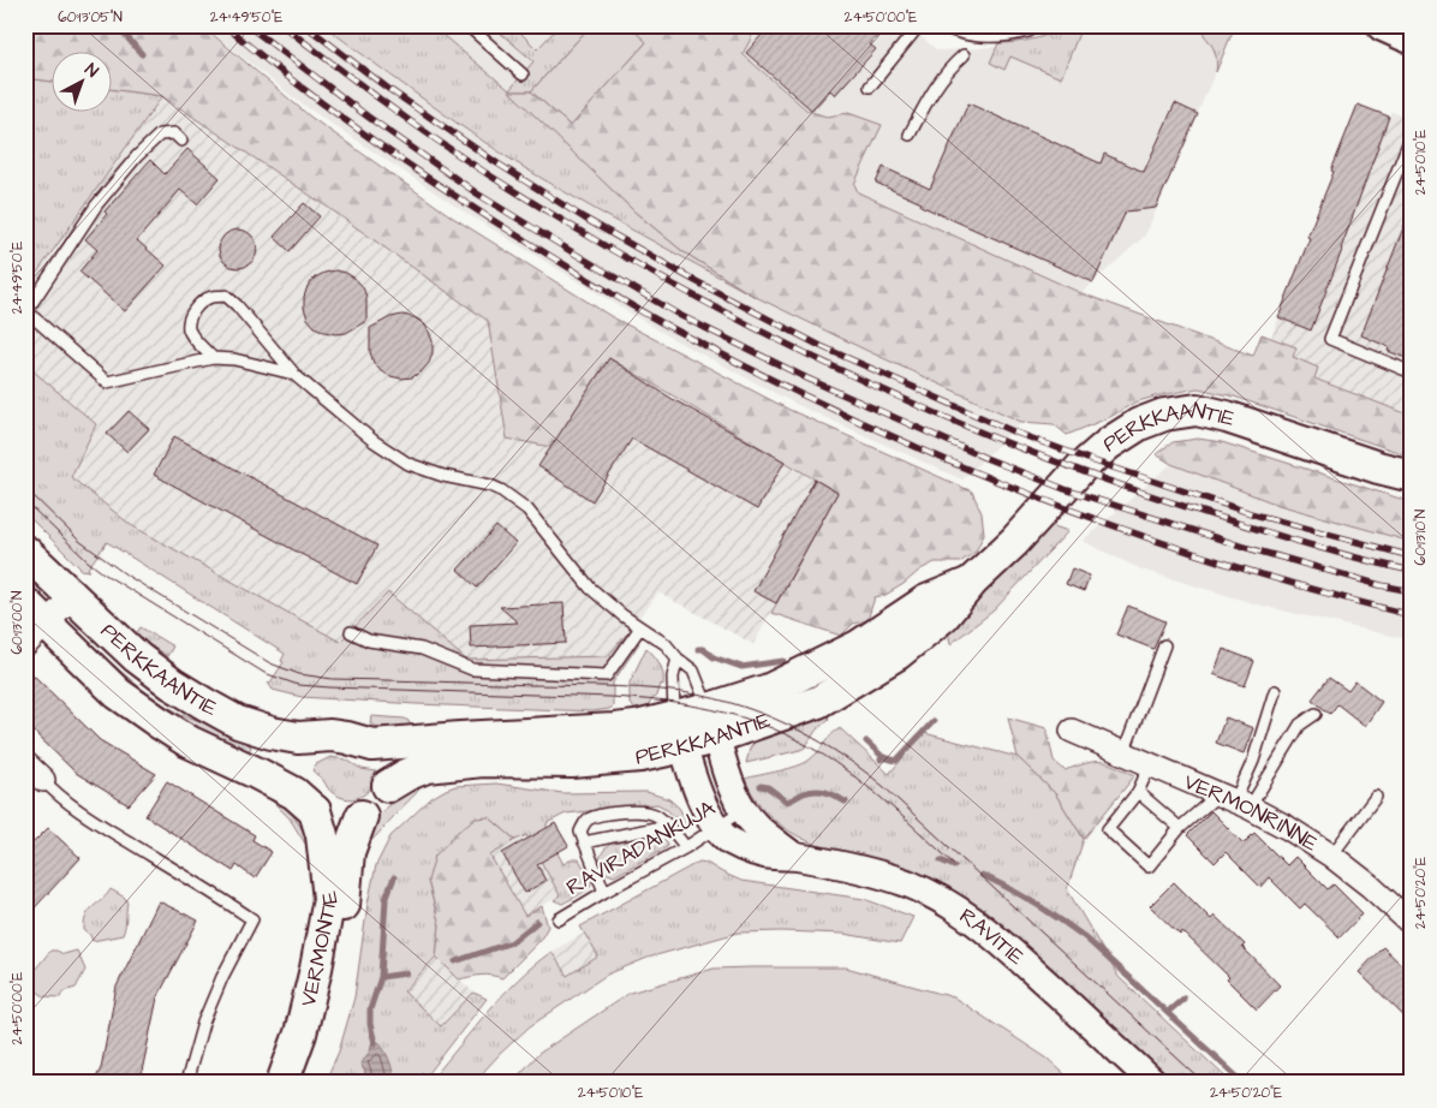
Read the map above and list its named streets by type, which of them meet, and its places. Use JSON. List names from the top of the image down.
{
  "streets": {
    "main road": ["PERKKAANTIE", "VERMONTIE"],
    "street": ["VERMONRINNE", "RAVITIE"],
    "lane": ["RAVIRADANKUJA"]
  },
  "crossings": [
    ["PERKKAANTIE", "RAVITIE"],
    ["PERKKAANTIE", "VERMONTIE"],
    ["RAVIRADANKUJA", "RAVITIE"]
  ],
  "north": "top right",
  "coordinates": [
    "60°13'05\"N",
    "24°49'50\"E",
    "24°50'00\"E",
    "24°50'10\"E",
    "60°13'10\"N",
    "60°13'00\"N",
    "24°50'20\"E"
  ]
}
